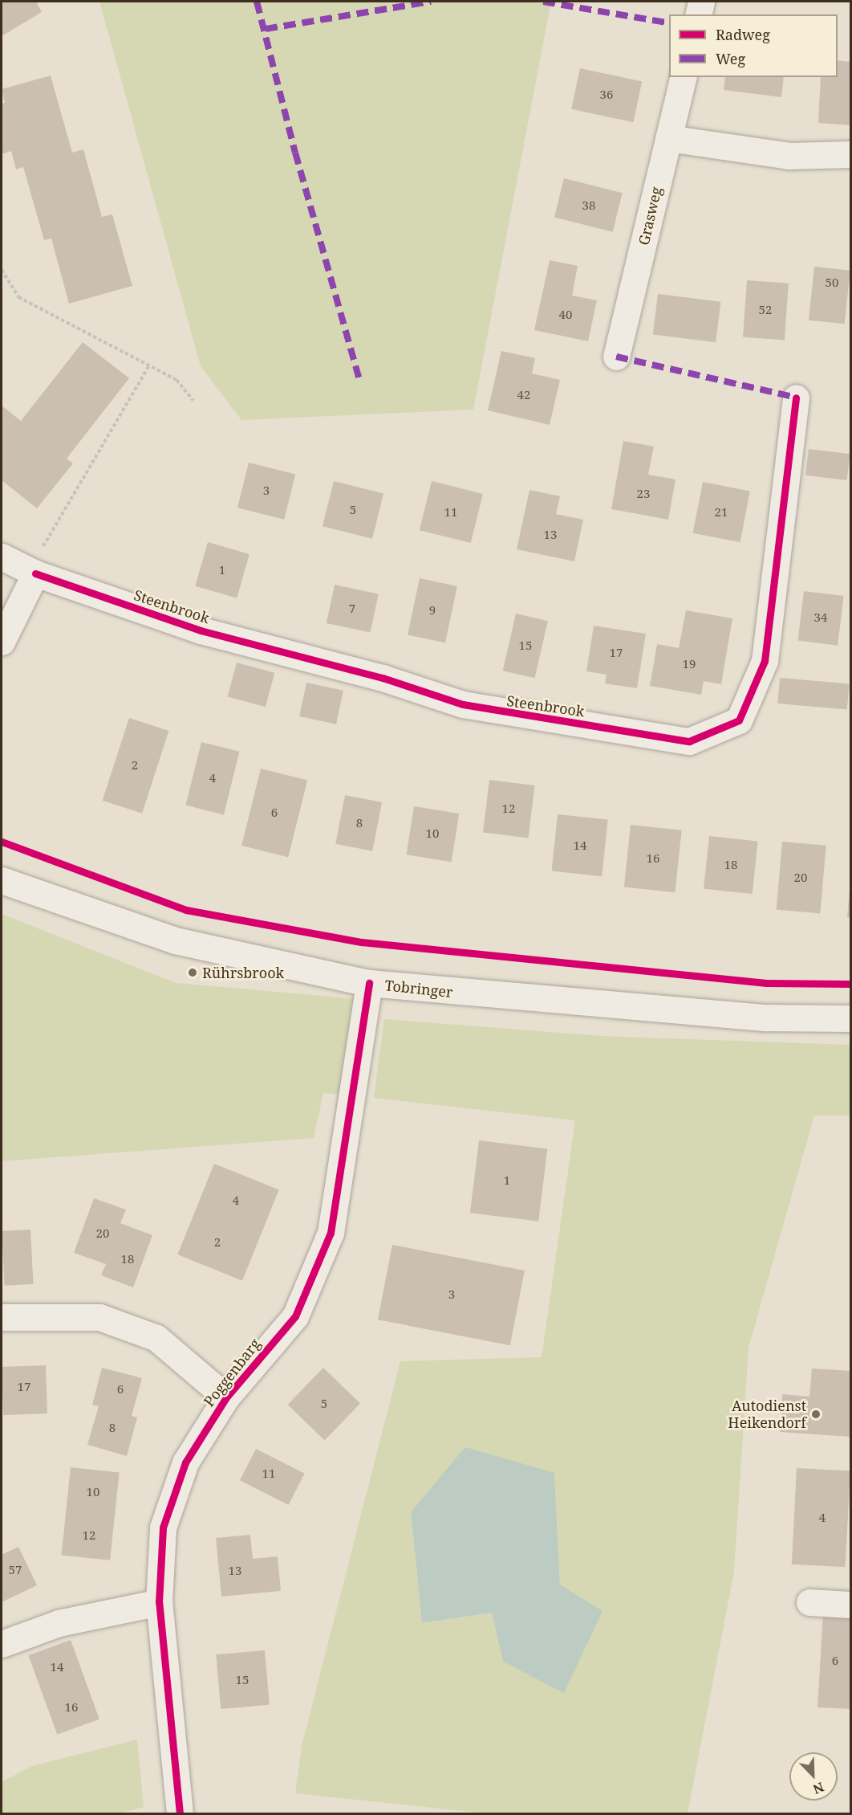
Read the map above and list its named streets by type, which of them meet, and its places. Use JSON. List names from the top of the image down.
{
  "streets": {
    "street": [
      "Grasweg",
      "Steenbrook",
      "Tobringer",
      "Poggenbarg"
    ]
  },
  "crossings": [
    ["Tobringer", "Poggenbarg"]
  ],
  "places": ["Rührsbrook", "Autodienst Heikendorf"],
  "house_numbers": [
    "36",
    "38",
    "50",
    "52",
    "40",
    "42",
    "3",
    "23",
    "5",
    "11",
    "21",
    "13",
    "1",
    "7",
    "9",
    "34",
    "15",
    "17",
    "19",
    "2",
    "4",
    "12",
    "6",
    "8",
    "10",
    "14",
    "16",
    "18",
    "20",
    "1",
    "4",
    "20",
    "2",
    "18",
    "3",
    "17",
    "6",
    "5",
    "8",
    "11",
    "10",
    "4",
    "12",
    "57",
    "13",
    "6",
    "14",
    "15",
    "16"
  ],
  "legend": ["Radweg", "Weg"],
  "north": "bottom right"
}
